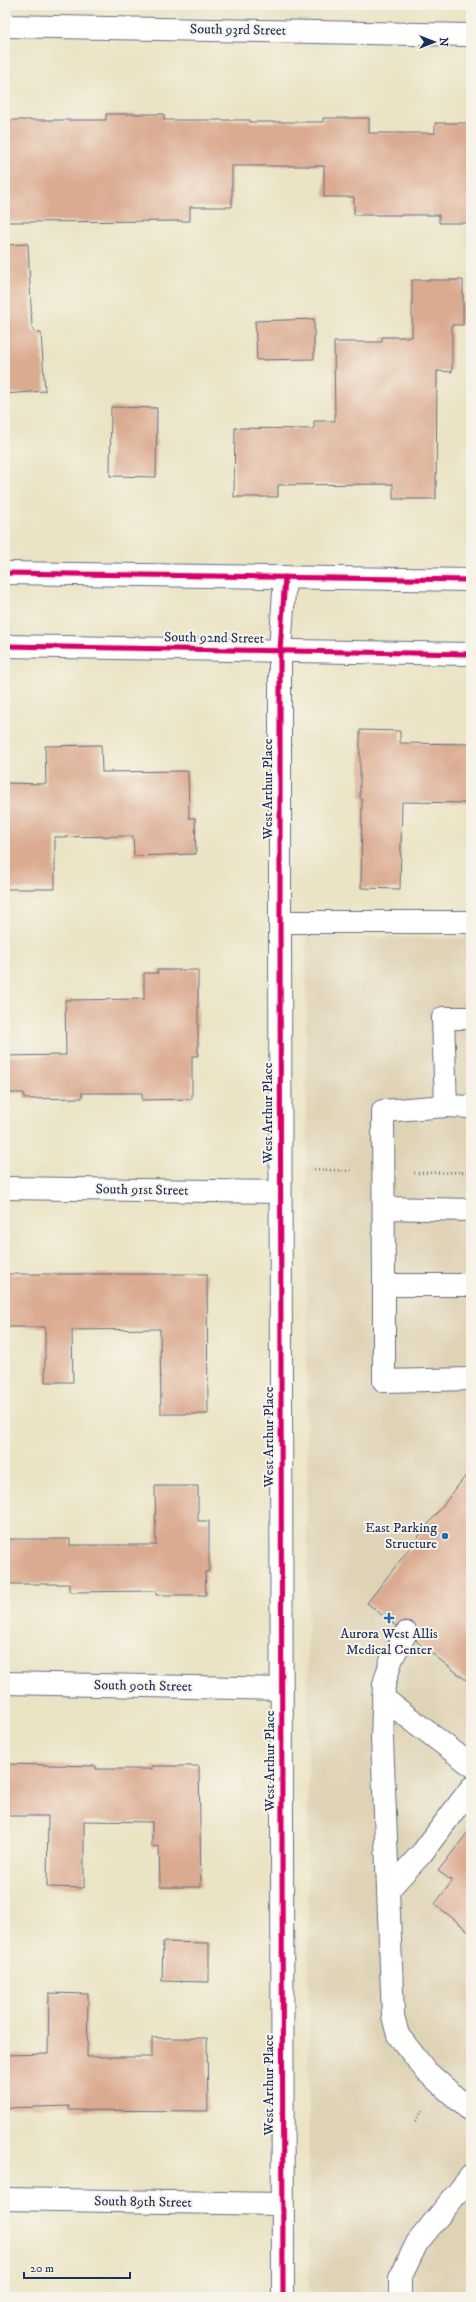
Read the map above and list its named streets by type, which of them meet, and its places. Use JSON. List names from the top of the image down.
{
  "streets": {
    "street": [
      "South 93rd Street",
      "South 92nd Street",
      "West Arthur Place",
      "South 91st Street",
      "South 90th Street",
      "South 89th Street"
    ]
  },
  "crossings": [
    ["South 92nd Street", "West Arthur Place"],
    ["West Arthur Place", "South 91st Street"],
    ["West Arthur Place", "South 90th Street"],
    ["West Arthur Place", "South 89th Street"]
  ],
  "places": {
    "other": ["East Parking Structure"],
    "health": ["Aurora West Allis Medical Center"]
  },
  "scale_bar": "20 m",
  "north": "right"
}
